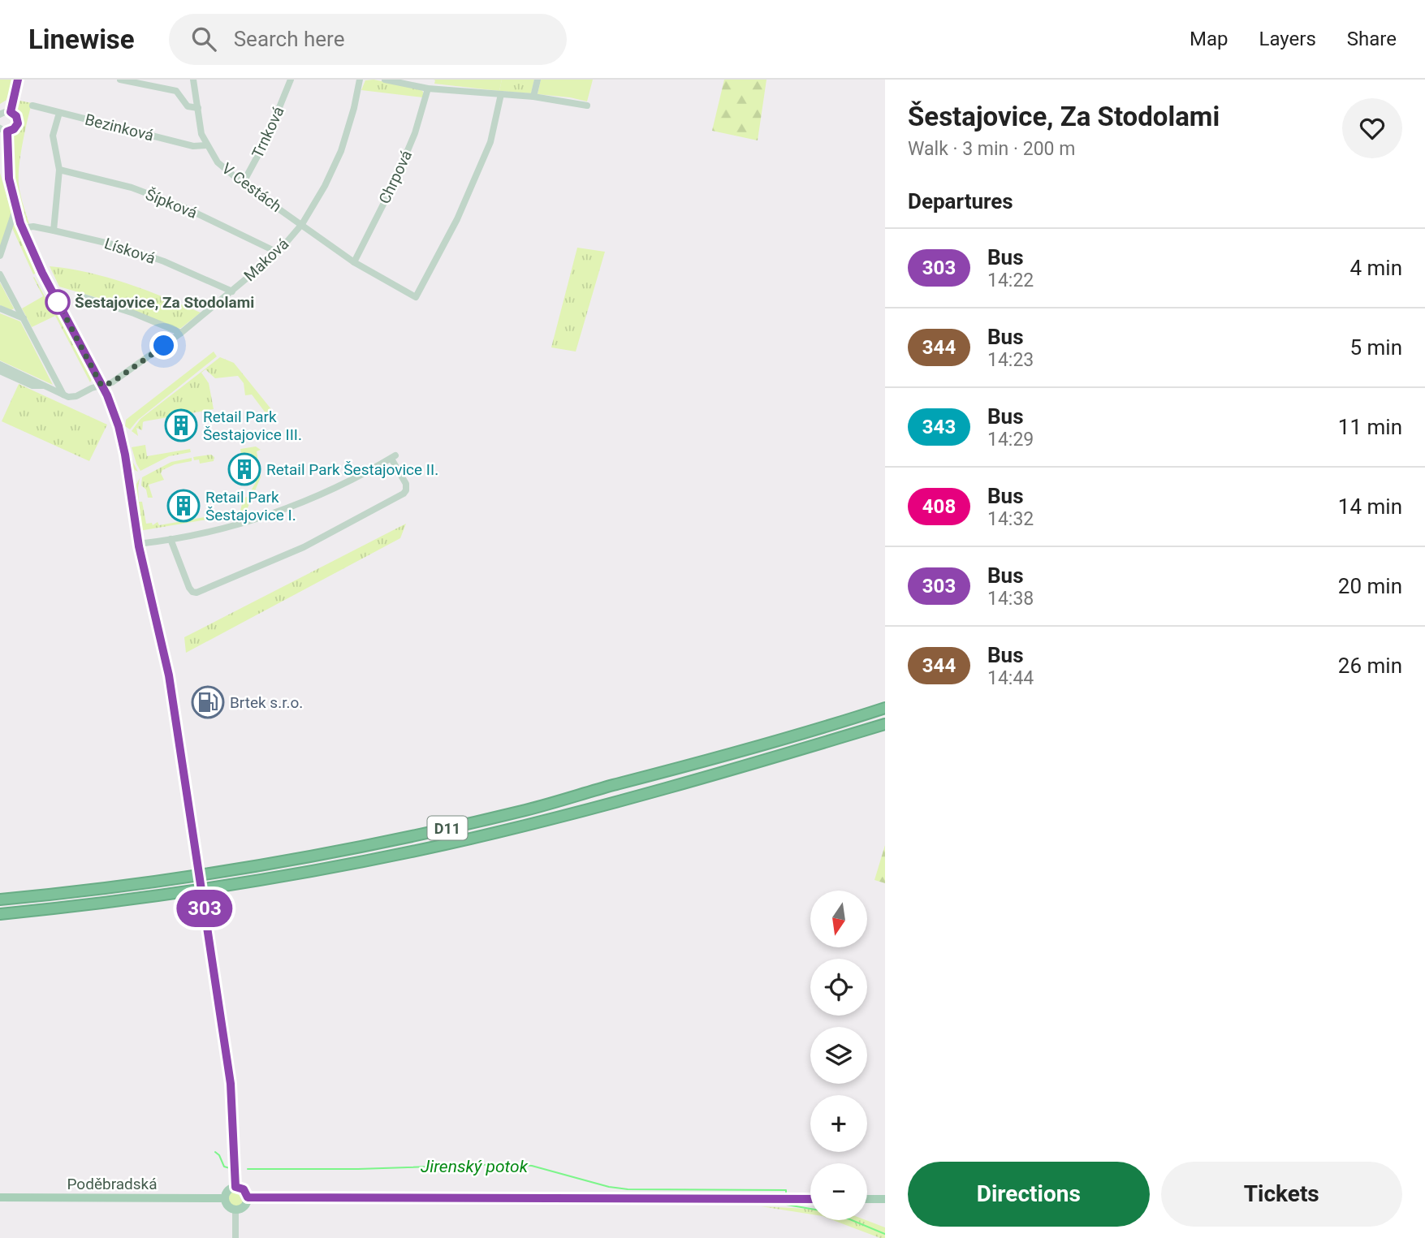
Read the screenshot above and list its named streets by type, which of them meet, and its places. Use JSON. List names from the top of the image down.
{
  "streets": {
    "highway": ["D11"],
    "main road": ["Poděbradská"],
    "street": [
      "Bezinková",
      "Trnková",
      "Chrpová",
      "V Cestách",
      "Šípková",
      "Lísková",
      "Maková"
    ]
  },
  "crossings": [
    ["Bezinková", "V Cestách"],
    ["Trnková", "V Cestách"],
    ["Chrpová", "V Cestách"],
    ["V Cestách", "Maková"],
    ["Šípková", "Maková"],
    ["Lísková", "Maková"]
  ],
  "water": ["Jirenský potok"],
  "places": {
    "other": ["Šestajovice, Za Stodolami"],
    "building": ["Retail Park Šestajovice III.", "Retail Park Šestajovice II.", "Retail Park Šestajovice I."],
    "fuel station": ["Brtek s.r.o."]
  },
  "lines": ["bus line 303"],
  "north": "bottom",
  "page": {
    "header": "Linewise",
    "search": "Search here",
    "nav": ["Map", "Layers", "Share"],
    "on_map": "303",
    "heading": [
      ["Šestajovice, Za Stodolami", "Walk · 3 min · 200 m"],
      "Departures"
    ],
    "list": [
      {
        "mark": "303",
        "name": "Bus",
        "note": "14:22",
        "value": "4 min"
      },
      {
        "mark": "344",
        "name": "Bus",
        "note": "14:23",
        "value": "5 min"
      },
      {
        "mark": "343",
        "name": "Bus",
        "note": "14:29",
        "value": "11 min"
      },
      {
        "mark": "408",
        "name": "Bus",
        "note": "14:32",
        "value": "14 min"
      },
      {
        "mark": "303",
        "name": "Bus",
        "note": "14:38",
        "value": "20 min"
      },
      {
        "mark": "344",
        "name": "Bus",
        "note": "14:44",
        "value": "26 min"
      }
    ],
    "map_buttons": ["+", "−"],
    "buttons": ["Directions", "Tickets"]
  }
}
